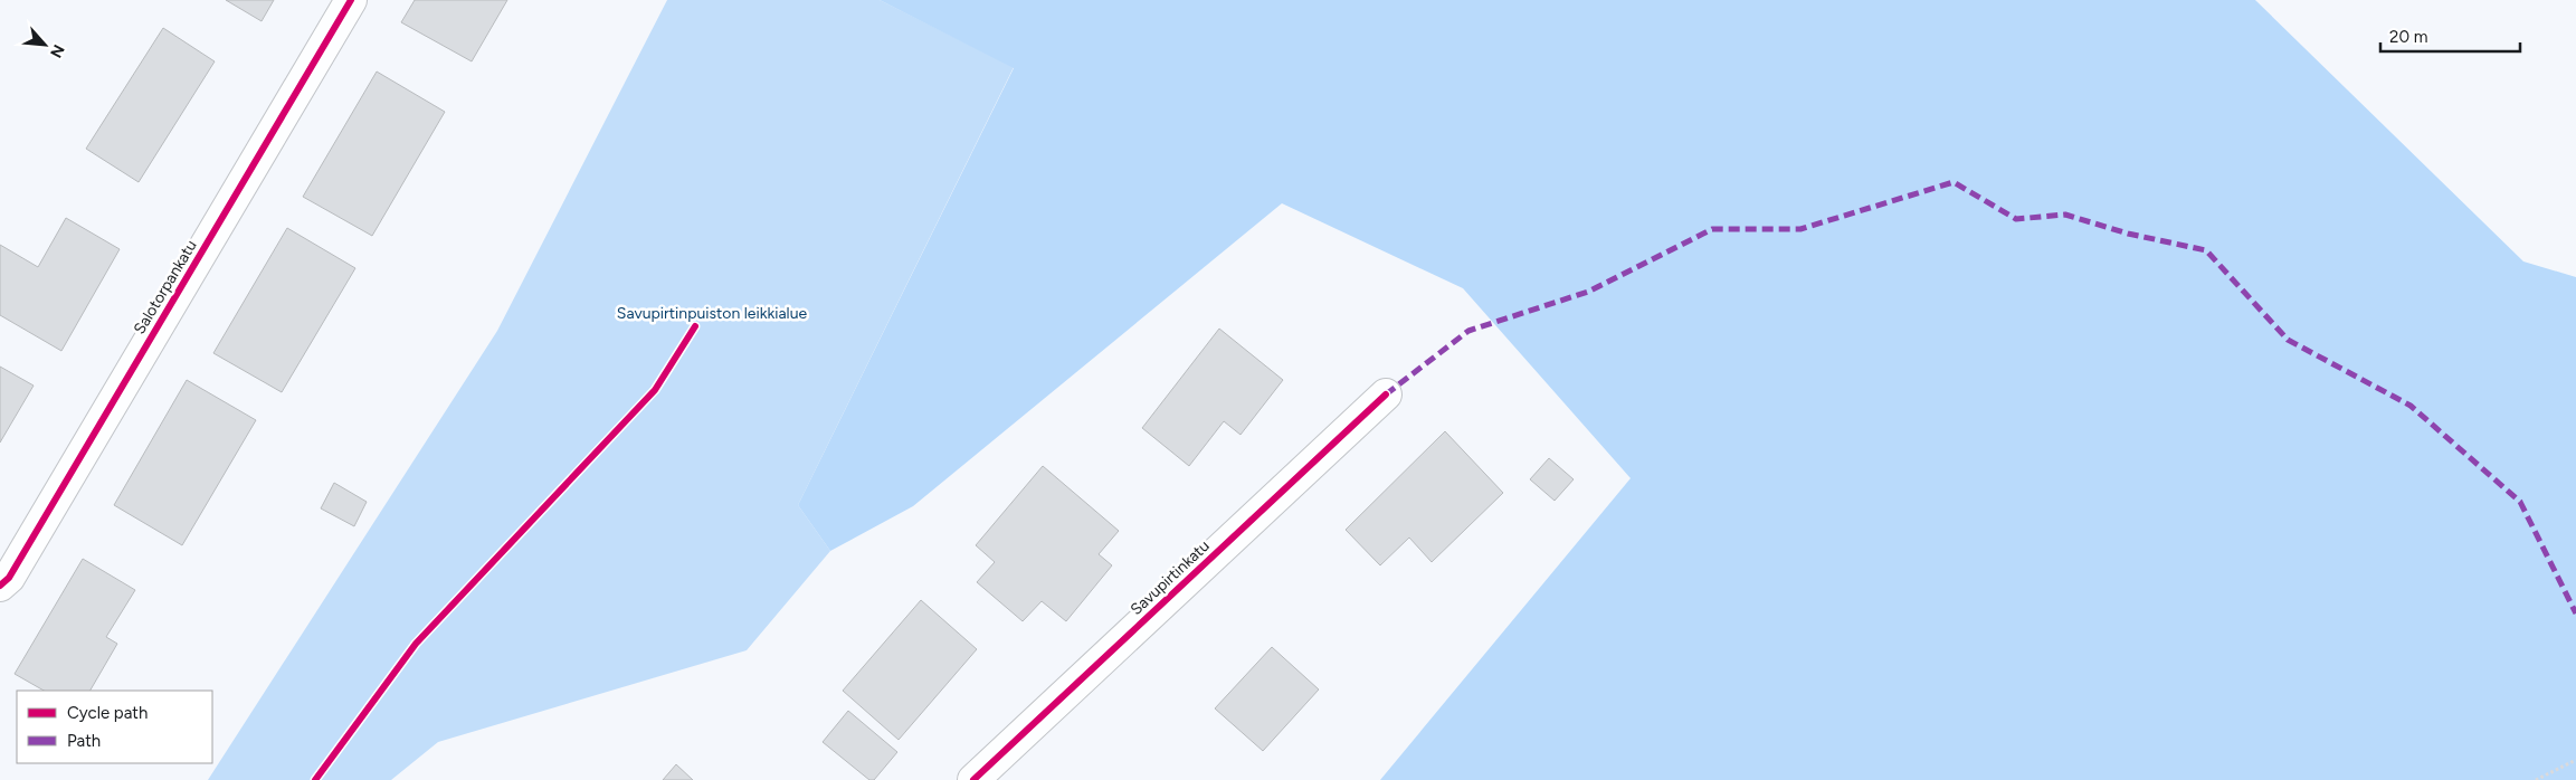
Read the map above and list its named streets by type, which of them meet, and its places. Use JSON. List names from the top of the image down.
{
  "streets": {
    "street": ["Salotorpankatu", "Savupirtinkatu"]
  },
  "parks": ["Savupirtinpuiston leikkialue"],
  "legend": ["Cycle path", "Path"],
  "scale_bar": "20 m",
  "north": "bottom right"
}
